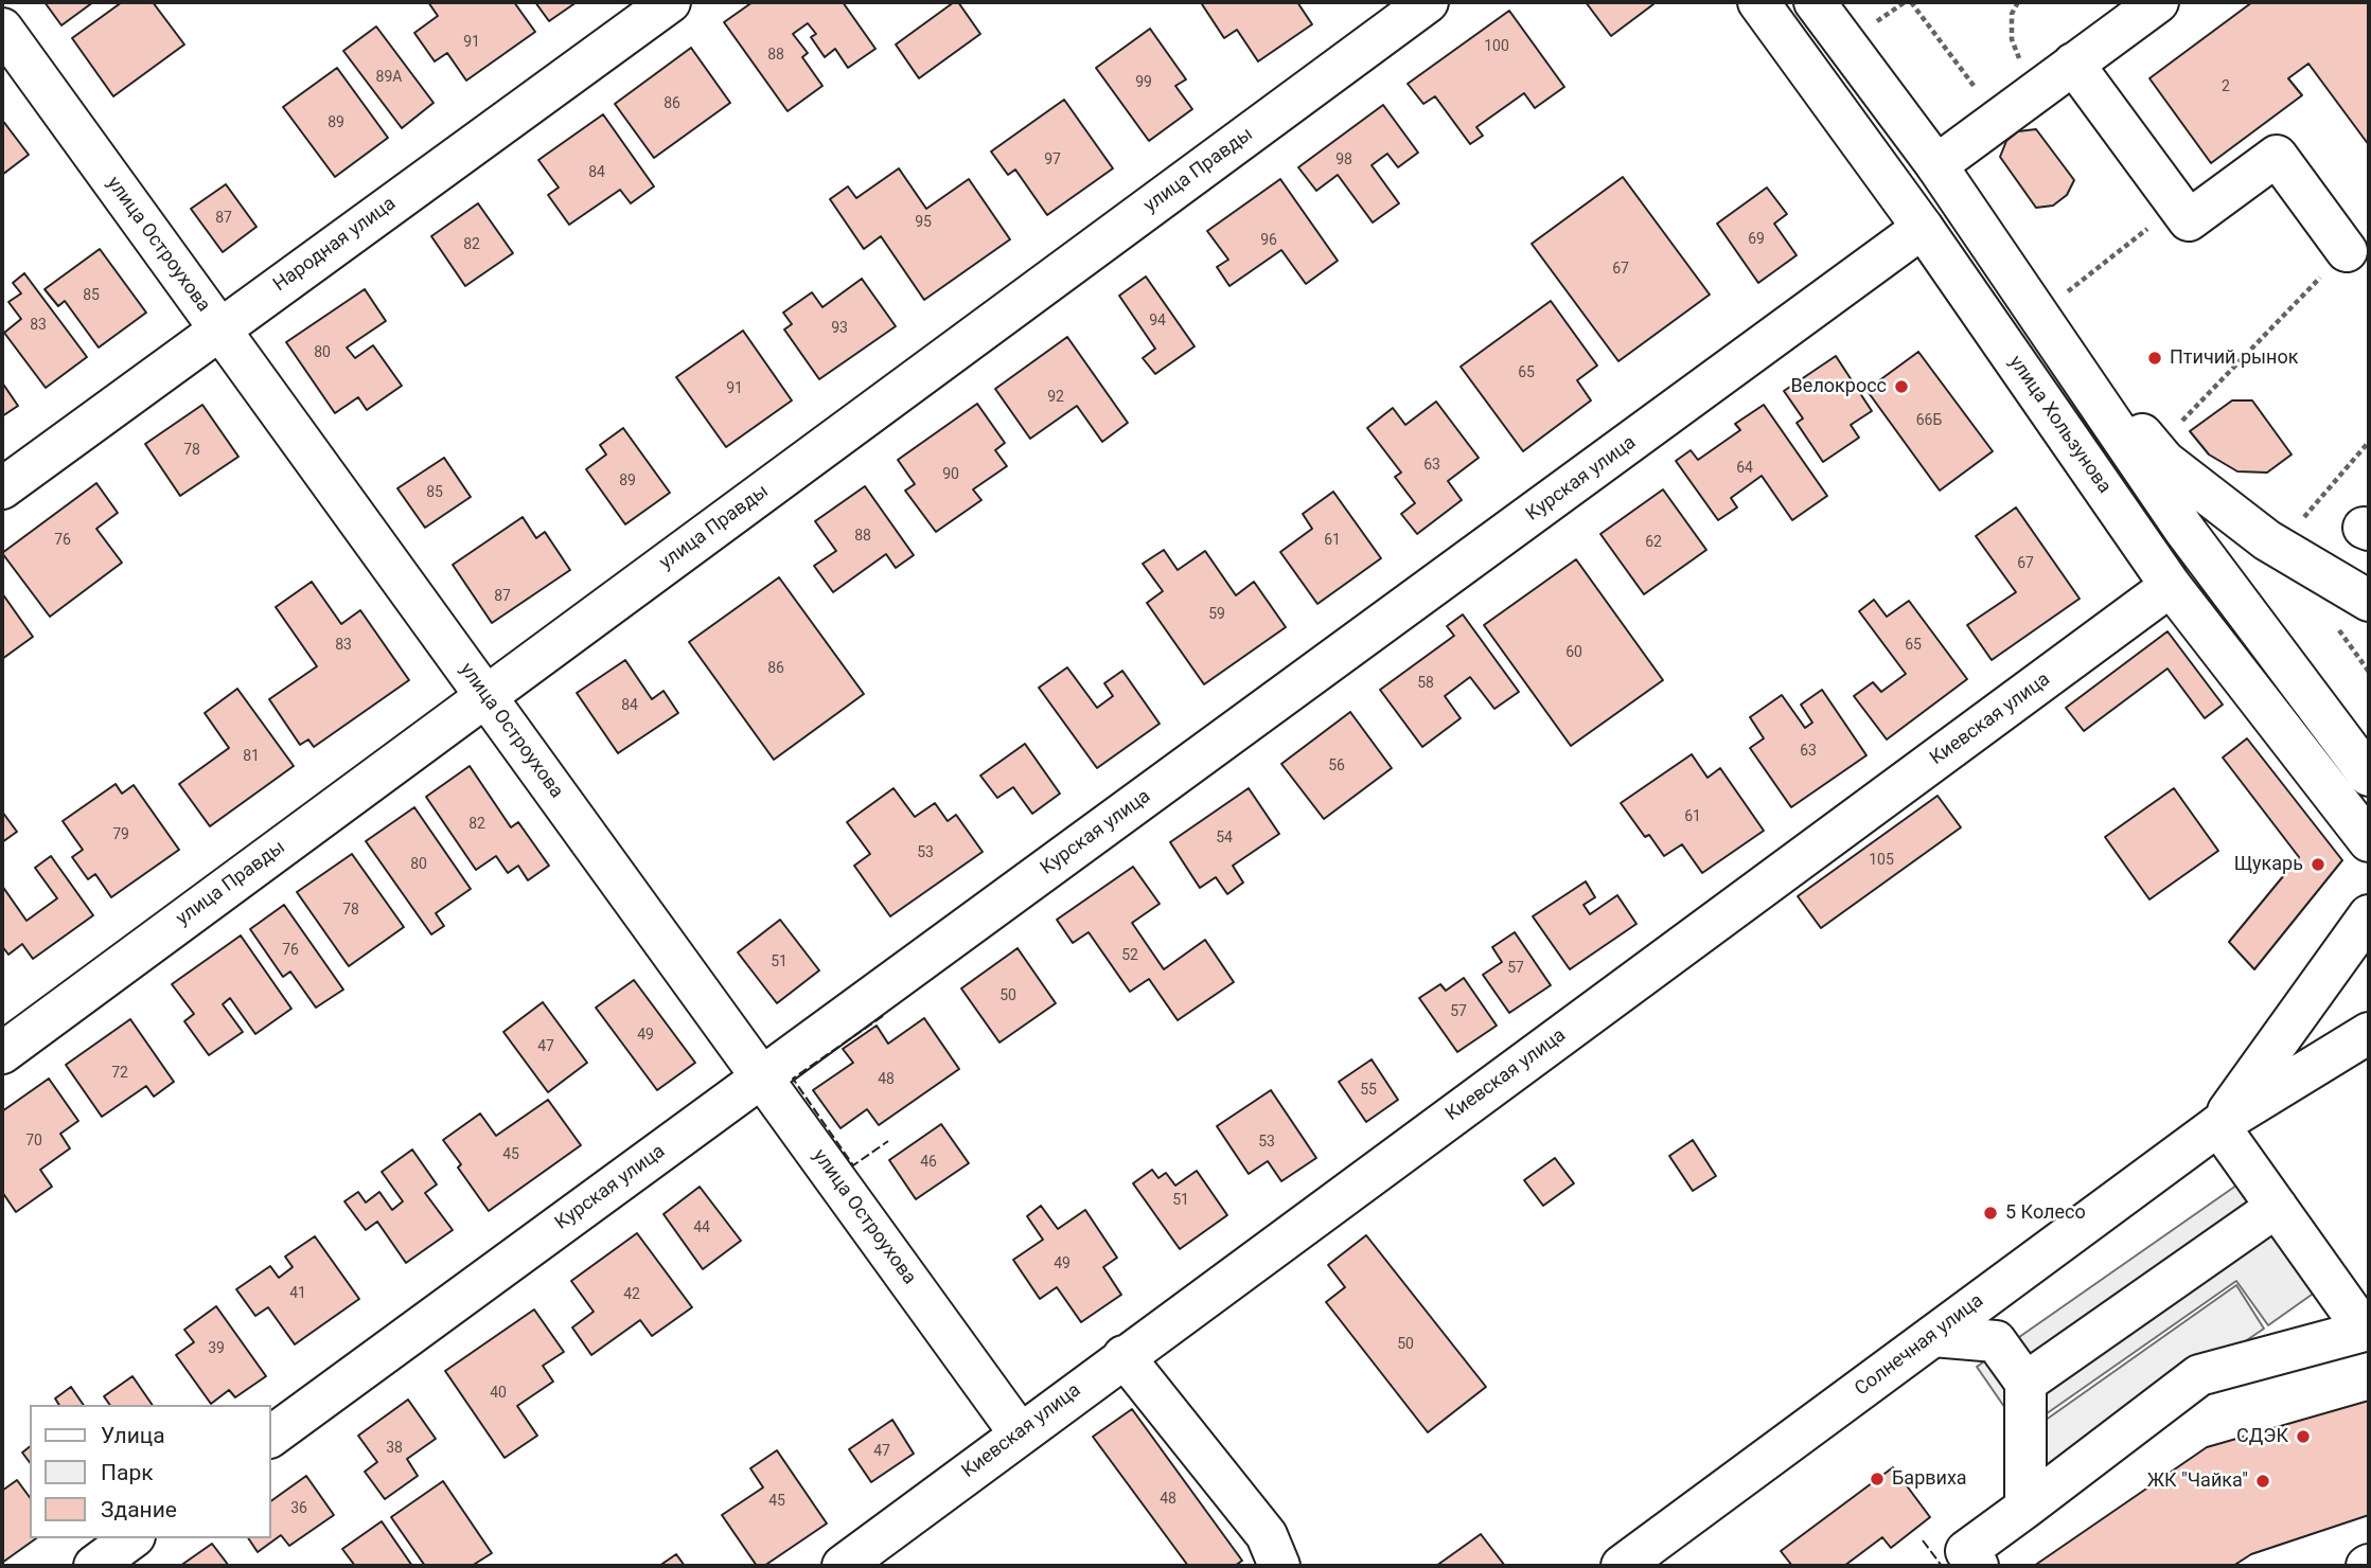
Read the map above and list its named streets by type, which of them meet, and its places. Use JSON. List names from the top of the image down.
{
  "streets": {
    "street": [
      "улица Правды",
      "улица Остроухова",
      "Народная улица",
      "улица Хользунова",
      "Курская улица",
      "Киевская улица",
      "Солнечная улица"
    ]
  },
  "crossings": [
    ["улица Правды", "улица Остроухова"],
    ["улица Остроухова", "Народная улица"],
    ["улица Остроухова", "Курская улица"],
    ["улица Остроухова", "Киевская улица"],
    ["улица Хользунова", "Курская улица"],
    ["улица Хользунова", "Киевская улица"]
  ],
  "places": [
    "Птичий рынок",
    "Велокросс",
    "Щукарь",
    "5 Колесо",
    "СДЭК",
    "Барвиха",
    "ЖК \"Чайка\""
  ],
  "house_numbers": [
    "91",
    "100",
    "88",
    "89А",
    "99",
    "2",
    "86",
    "89",
    "97",
    "98",
    "84",
    "87",
    "95",
    "69",
    "96",
    "82",
    "67",
    "85",
    "94",
    "83",
    "93",
    "80",
    "65",
    "91",
    "92",
    "66Б",
    "78",
    "63",
    "64",
    "90",
    "89",
    "85",
    "88",
    "76",
    "61",
    "62",
    "67",
    "87",
    "59",
    "83",
    "65",
    "60",
    "86",
    "58",
    "84",
    "63",
    "81",
    "56",
    "61",
    "82",
    "79",
    "54",
    "53",
    "105",
    "80",
    "78",
    "76",
    "52",
    "51",
    "57",
    "50",
    "57",
    "49",
    "47",
    "72",
    "48",
    "55",
    "70",
    "53",
    "45",
    "46",
    "51",
    "44",
    "49",
    "41",
    "42",
    "50",
    "39",
    "40",
    "38",
    "47",
    "48",
    "45",
    "36"
  ],
  "legend": ["Улица", "Парк", "Здание"]
}
